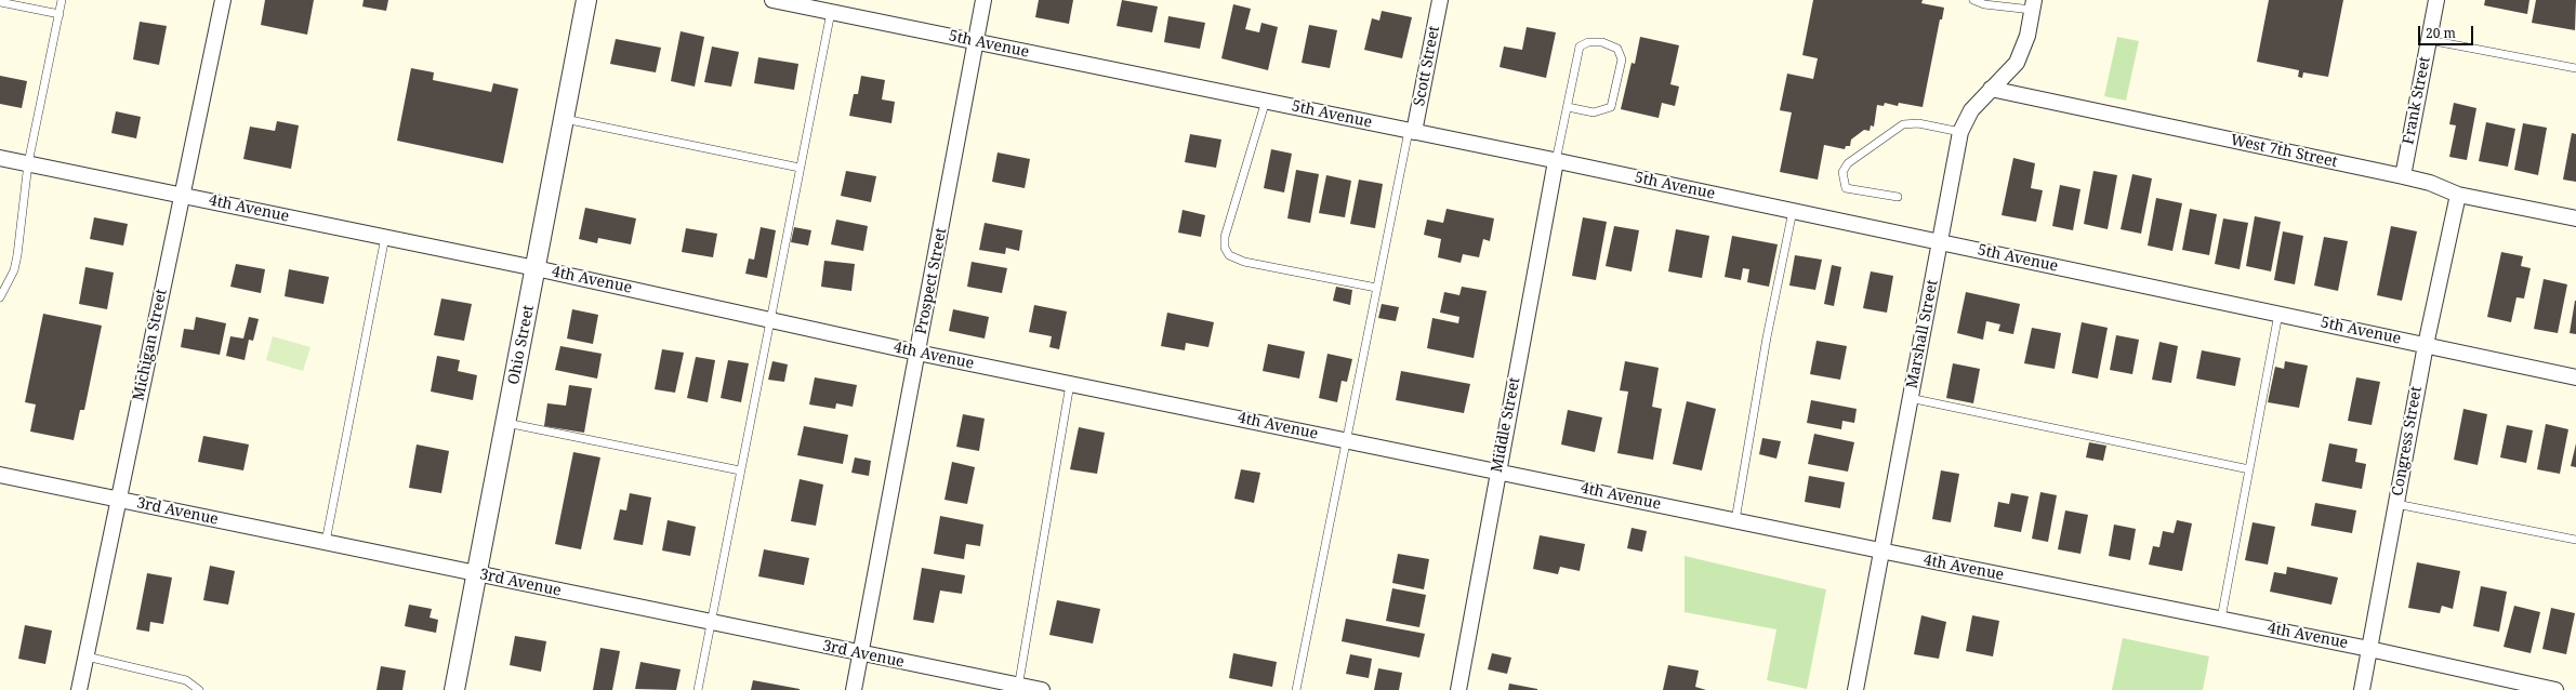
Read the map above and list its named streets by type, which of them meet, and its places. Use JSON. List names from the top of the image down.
{
  "streets": {
    "street": [
      "5th Avenue",
      "Scott Street",
      "Frank Street",
      "West 7th Street",
      "4th Avenue",
      "Prospect Street",
      "Marshall Street",
      "Michigan Street",
      "Ohio Street",
      "Middle Street",
      "Congress Street",
      "3rd Avenue"
    ]
  },
  "crossings": [
    ["5th Avenue", "Scott Street"],
    ["5th Avenue", "Prospect Street"],
    ["5th Avenue", "Marshall Street"],
    ["5th Avenue", "Middle Street"],
    ["5th Avenue", "Congress Street"],
    ["Frank Street", "West 7th Street"],
    ["West 7th Street", "Marshall Street"],
    ["West 7th Street", "Congress Street"],
    ["4th Avenue", "Prospect Street"],
    ["4th Avenue", "Marshall Street"],
    ["4th Avenue", "Michigan Street"],
    ["4th Avenue", "Ohio Street"],
    ["4th Avenue", "Middle Street"],
    ["4th Avenue", "Congress Street"],
    ["Prospect Street", "3rd Avenue"],
    ["Michigan Street", "3rd Avenue"],
    ["Ohio Street", "3rd Avenue"]
  ],
  "scale_bar": "20 m"
}
